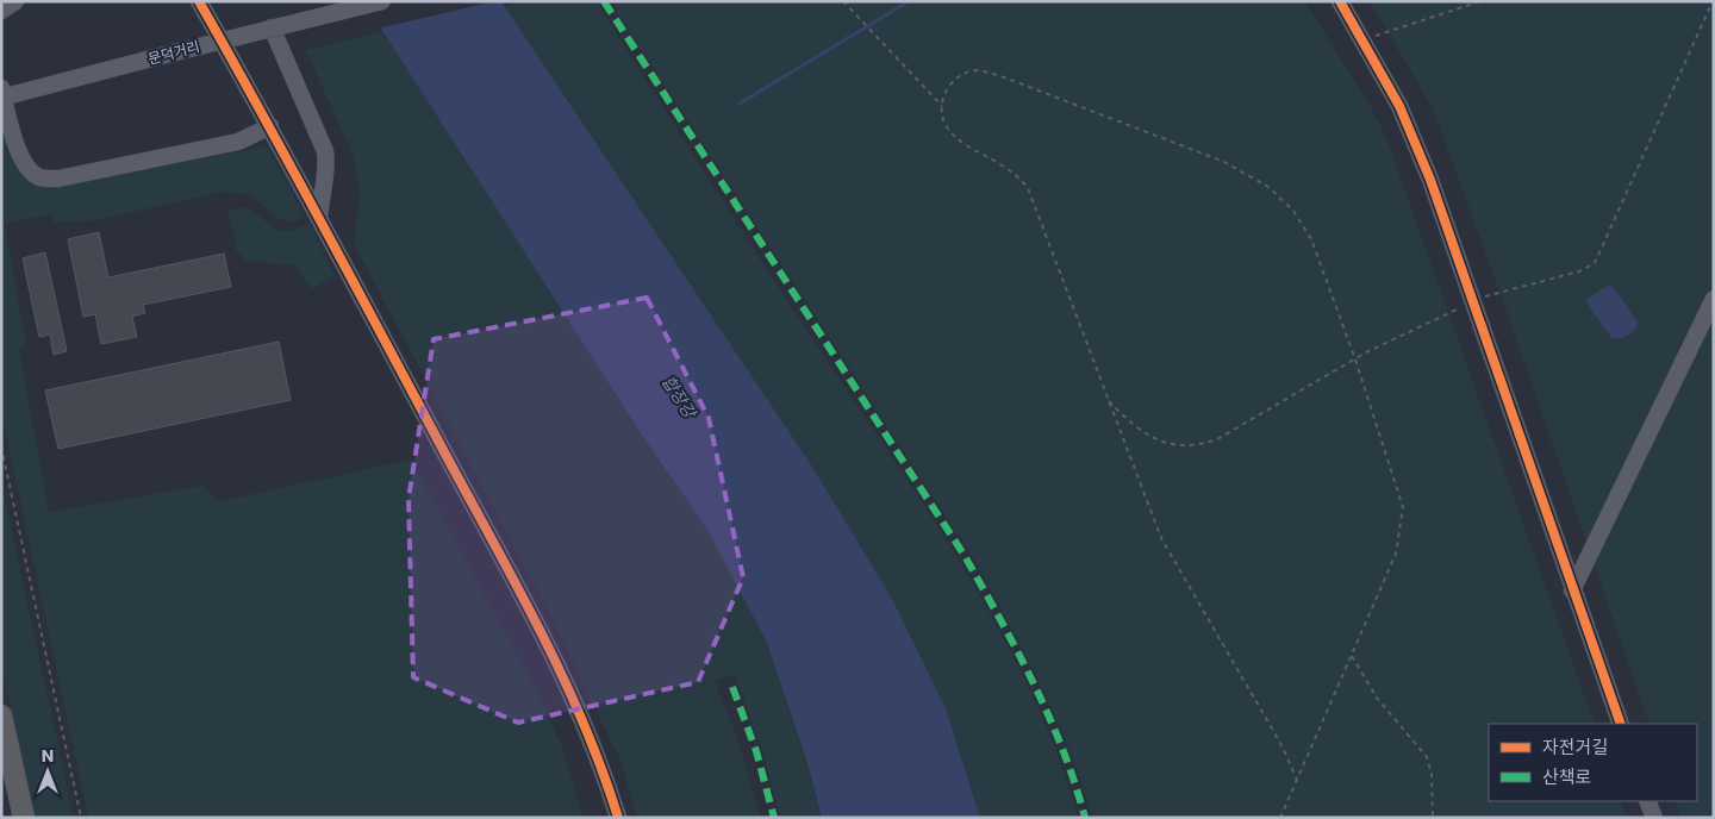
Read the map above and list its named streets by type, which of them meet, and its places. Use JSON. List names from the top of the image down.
{
  "streets": {
    "street": ["문덕거리"]
  },
  "water": ["합장강"],
  "legend": ["자전거길", "산책로"],
  "north": "top"
}
